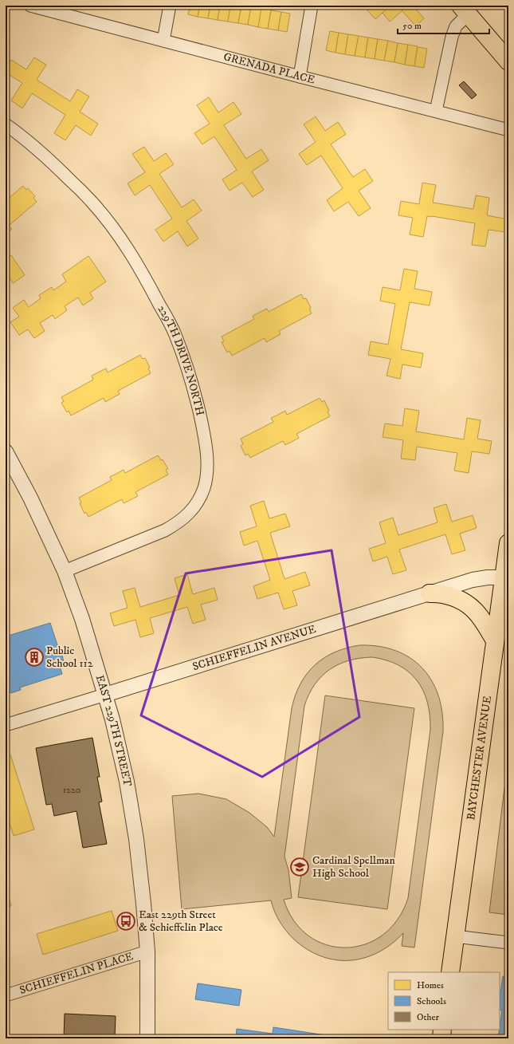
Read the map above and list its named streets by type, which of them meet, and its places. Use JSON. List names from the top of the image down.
{
  "streets": {
    "main road": ["BAYCHESTER AVENUE"],
    "street": [
      "GRENADA PLACE",
      "229TH DRIVE NORTH",
      "SCHIEFFELIN AVENUE",
      "EAST 229TH STREET",
      "SCHIEFFELIN PLACE"
    ]
  },
  "crossings": [
    ["229TH DRIVE NORTH", "EAST 229TH STREET"],
    ["SCHIEFFELIN AVENUE", "EAST 229TH STREET"],
    ["SCHIEFFELIN AVENUE", "BAYCHESTER AVENUE"],
    ["EAST 229TH STREET", "SCHIEFFELIN PLACE"]
  ],
  "places": {
    "building": ["Public School 112"],
    "school or university": ["Cardinal Spellman High School"],
    "bus stop": ["East 229th Street & Schieffelin Place"]
  },
  "house_numbers": ["1220"],
  "legend": ["Homes", "Schools", "Other"],
  "scale_bar": "50 m"
}
